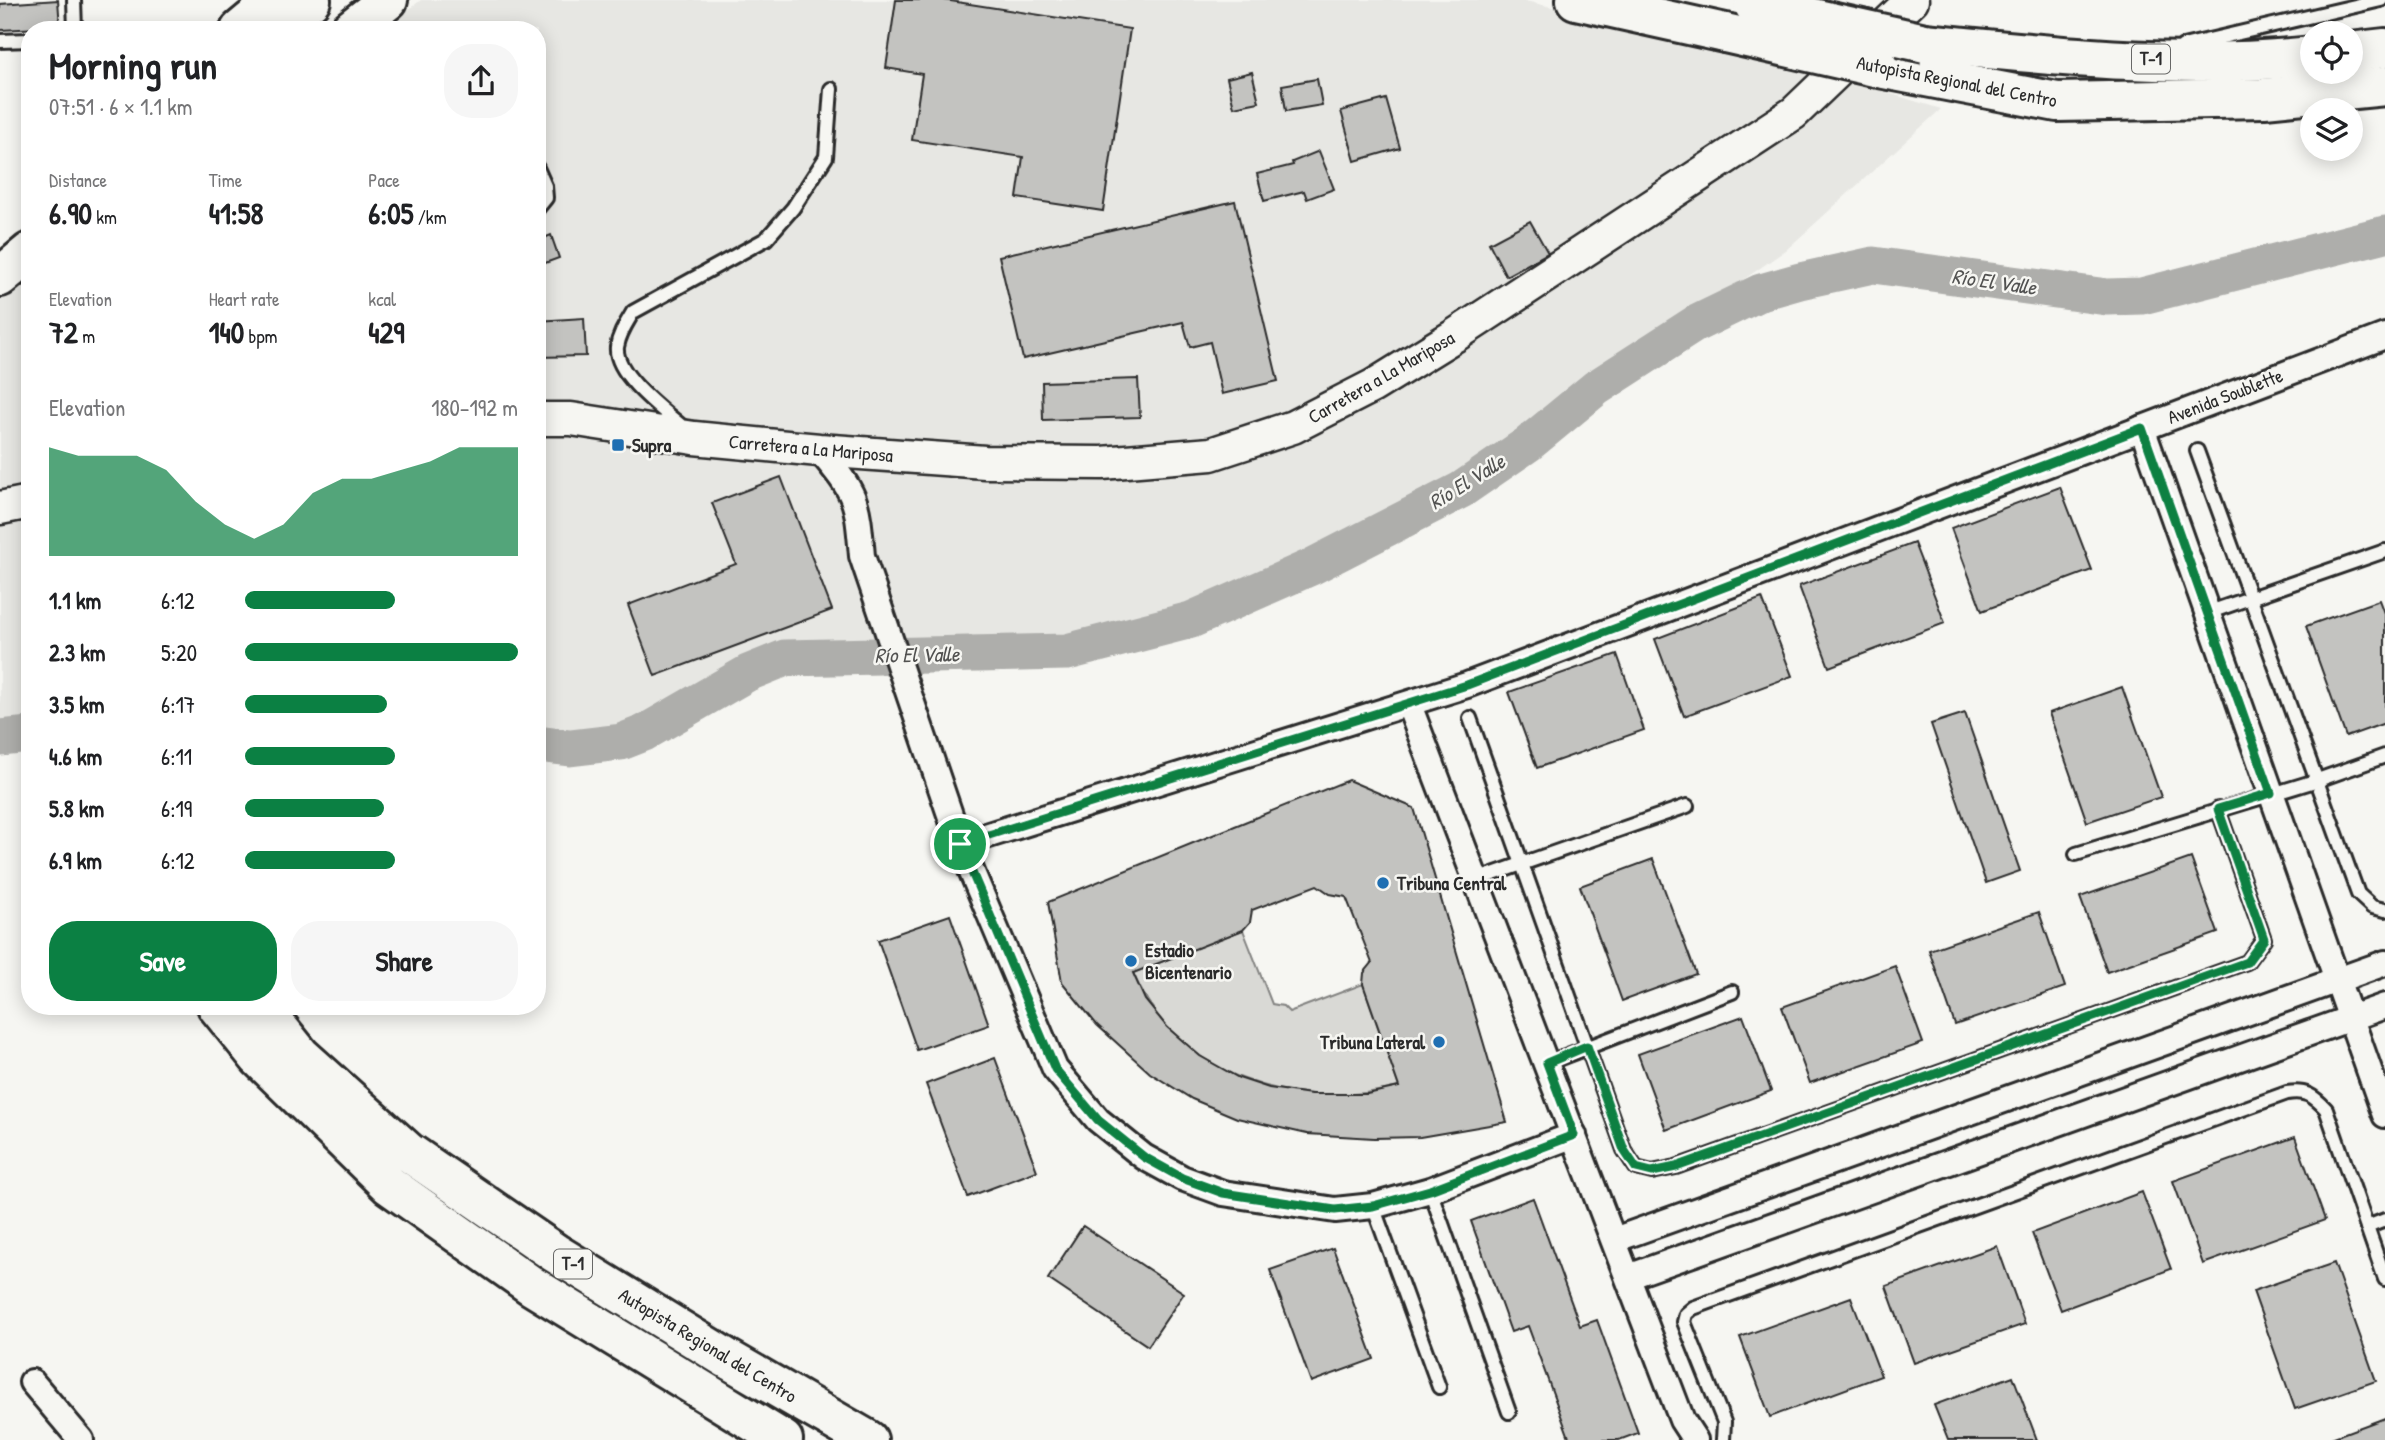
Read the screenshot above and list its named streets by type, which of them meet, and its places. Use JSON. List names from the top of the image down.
{
  "streets": {
    "highway": ["T-1", "Autopista Regional del Centro"],
    "street": ["Carretera a La Mariposa", "Avenida Soublette"]
  },
  "water": ["Río El Valle"],
  "places": {
    "transit": ["Supra"],
    "other": ["Tribuna Central", "Estadio Bicentenario", "Tribuna Lateral"]
  },
  "page": {
    "heading": ["Morning run", "07:51 · 6 × 1.1 km"],
    "stats": [
      ["Distance", "6.90 km"],
      ["Time", "41:58"],
      ["Pace", "6:05 /km"],
      ["Elevation", "72 m"],
      ["Heart rate", "140 bpm"],
      ["kcal", "429"]
    ],
    "chart": ["Elevation", "180–192 m"],
    "list": [
      {
        "name": "1.1 km",
        "note": "6:12"
      },
      {
        "name": "2.3 km",
        "note": "5:20"
      },
      {
        "name": "3.5 km",
        "note": "6:17"
      },
      {
        "name": "4.6 km",
        "note": "6:11"
      },
      {
        "name": "5.8 km",
        "note": "6:19"
      },
      {
        "name": "6.9 km",
        "note": "6:12"
      }
    ],
    "buttons": ["Save", "Share"]
  }
}
